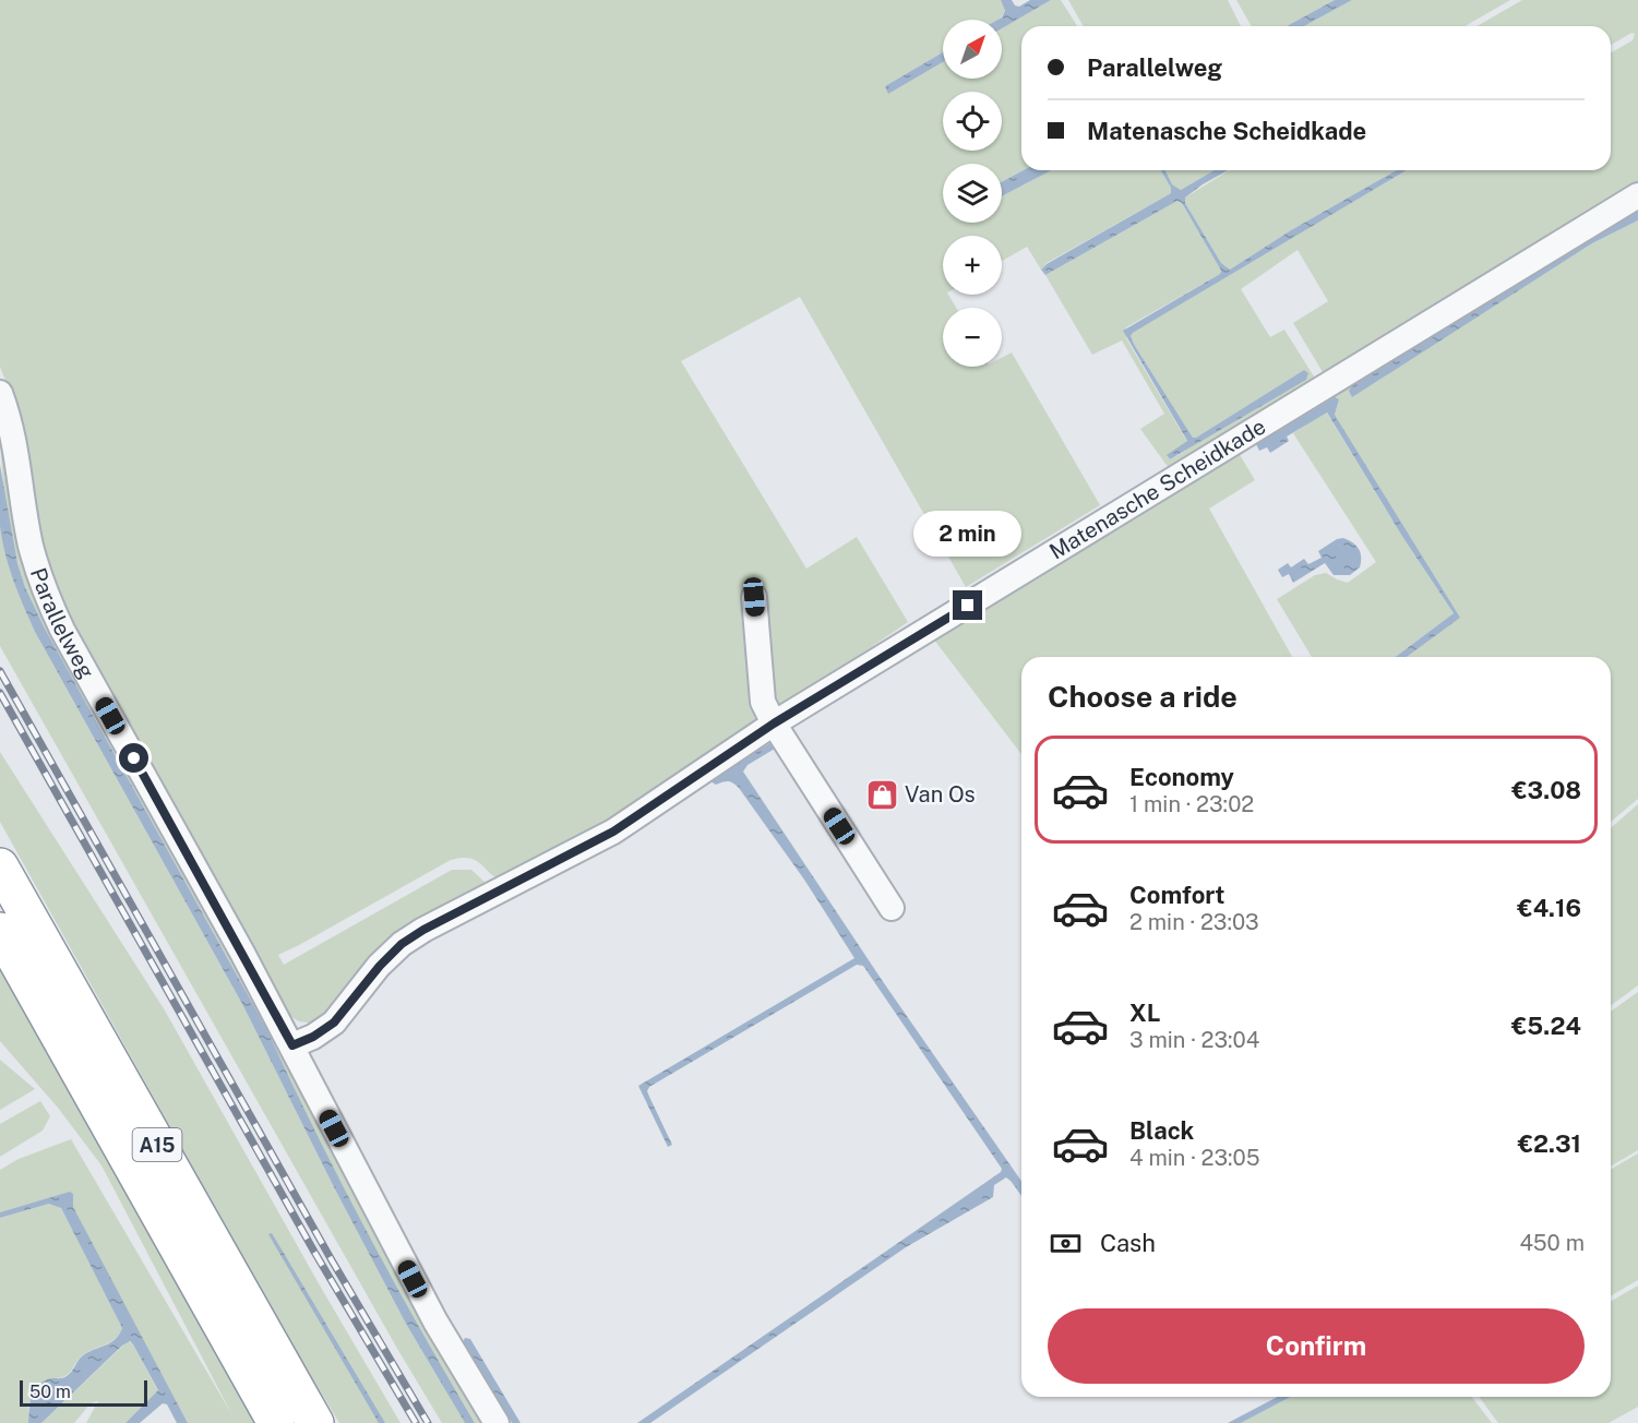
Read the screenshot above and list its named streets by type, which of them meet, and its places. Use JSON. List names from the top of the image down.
{
  "streets": {
    "highway": ["A15"],
    "street": ["Matenasche Scheidkade", "Parallelweg"]
  },
  "crossings": [
    ["Matenasche Scheidkade", "Parallelweg"]
  ],
  "places": {
    "shop": ["Van Os"]
  },
  "scale_bar": "50 m",
  "north": "top right",
  "page": {
    "map_buttons": ["+", "−"],
    "banner": ["Parallelweg", "Matenasche Scheidkade"],
    "bubble": "2 min",
    "heading": "Choose a ride",
    "list": [
      {
        "name": "Economy",
        "note": "1 min · 23:02",
        "value": "€3.08"
      },
      {
        "name": "Comfort",
        "note": "2 min · 23:03",
        "value": "€4.16"
      },
      {
        "name": "XL",
        "note": "3 min · 23:04",
        "value": "€5.24"
      },
      {
        "name": "Black",
        "note": "4 min · 23:05",
        "value": "€2.31"
      }
    ],
    "pay": ["Cash", "450 m"],
    "buttons": "Confirm",
    "scale": "50 m"
  }
}
